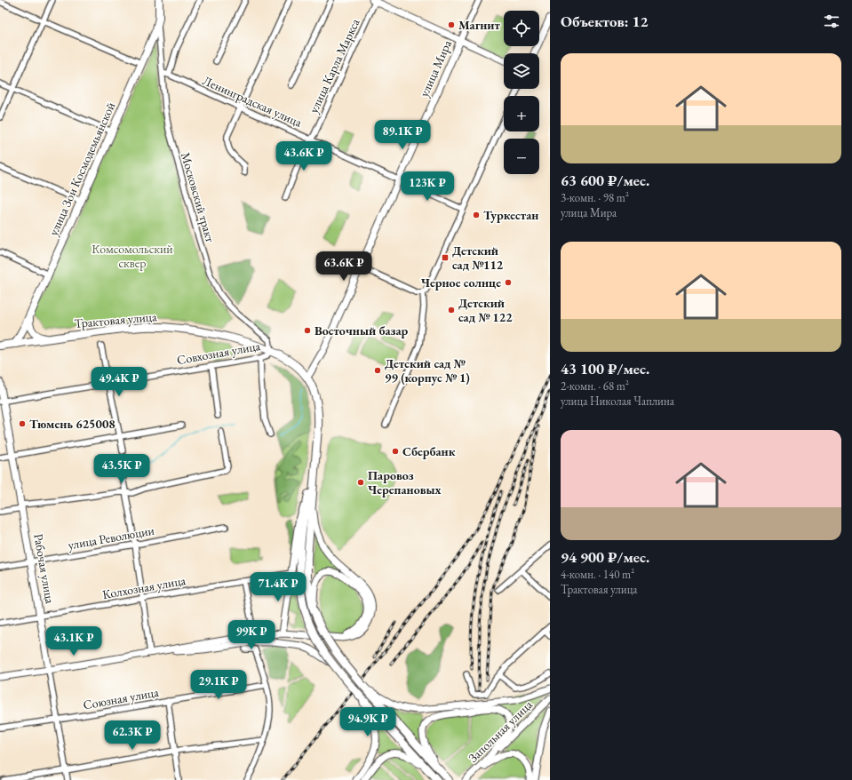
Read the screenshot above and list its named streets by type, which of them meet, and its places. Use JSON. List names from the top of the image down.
{
  "streets": {
    "main road": ["улица Зои Космодемьянской", "Трактовая улица"],
    "street": [
      "улица Карла Маркса",
      "улица Мира",
      "Ленинградская улица",
      "Московский тракт",
      "Совхозная улица",
      "улица Революции",
      "Рабочая улица",
      "Колхозная улица",
      "Союзная улица",
      "Запольная улица"
    ]
  },
  "crossings": [
    ["улица Карла Маркса", "Ленинградская улица"],
    ["улица Мира", "Ленинградская улица"],
    ["улица Мира", "Трактовая улица"],
    ["Ленинградская улица", "Московский тракт"],
    ["улица Зои Космодемьянской", "Московский тракт"],
    ["улица Зои Космодемьянской", "Трактовая улица"],
    ["Московский тракт", "Трактовая улица"],
    ["Московский тракт", "Совхозная улица"],
    ["Трактовая улица", "Совхозная улица"],
    ["Совхозная улица", "Рабочая улица"],
    ["улица Революции", "Рабочая улица"],
    ["Рабочая улица", "Колхозная улица"],
    ["Рабочая улица", "Союзная улица"]
  ],
  "parks": ["Комсомольский сквер"],
  "places": {
    "other": [
      "Магнит",
      "Туркестан",
      "Черное солнце",
      "Детский сад № 122",
      "Восточный базар",
      "Детский сад № 99 (корпус № 1)",
      "Тюмень 625008",
      "Сбербанк",
      "Паровоз Черепановых"
    ],
    "transit": ["Детский сад №112"]
  },
  "page": {
    "heading": "Объектов: 12",
    "map_buttons": ["+", "−"],
    "list": [
      {
        "name": "63 600 ₽/мес.",
        "note": "3-комн. · 98 m² · улица Мира"
      },
      {
        "name": "43 100 ₽/мес.",
        "note": "2-комн. · 68 m² · улица Николая Чаплина"
      },
      {
        "name": "94 900 ₽/мес.",
        "note": "4-комн. · 140 m² · Трактовая улица"
      }
    ],
    "price": [
      "89.1K ₽",
      "43.6K ₽",
      "123K ₽",
      "63.6K ₽",
      "49.4K ₽",
      "43.5K ₽",
      "71.4K ₽",
      "99K ₽",
      "43.1K ₽",
      "29.1K ₽",
      "94.9K ₽",
      "62.3K ₽"
    ]
  }
}
